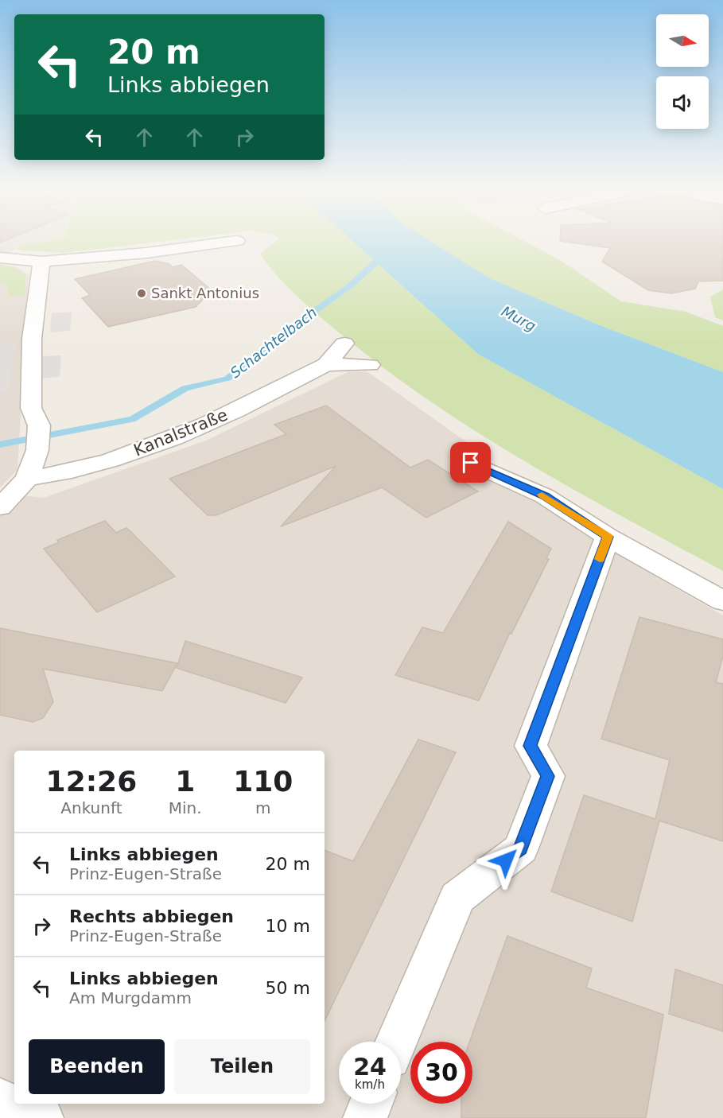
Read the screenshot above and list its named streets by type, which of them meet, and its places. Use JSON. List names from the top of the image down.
{
  "streets": {
    "street": ["Kanalstraße"]
  },
  "water": ["Murg", "Schachtelbach"],
  "places": ["Sankt Antonius"],
  "north": "right",
  "page": {
    "turn": ["20 m", "Links abbiegen"],
    "eta": [
      "12:26",
      "Ankunft",
      "1",
      "Min.",
      "110",
      "m"
    ],
    "list": [
      {
        "name": "Links abbiegen",
        "note": "Prinz-Eugen-Straße",
        "value": "20 m"
      },
      {
        "name": "Rechts abbiegen",
        "note": "Prinz-Eugen-Straße",
        "value": "10 m"
      },
      {
        "name": "Links abbiegen",
        "note": "Am Murgdamm",
        "value": "50 m"
      }
    ],
    "buttons": ["Beenden", "Teilen"],
    "speed": "24 km/h",
    "limit": "30"
  }
}
